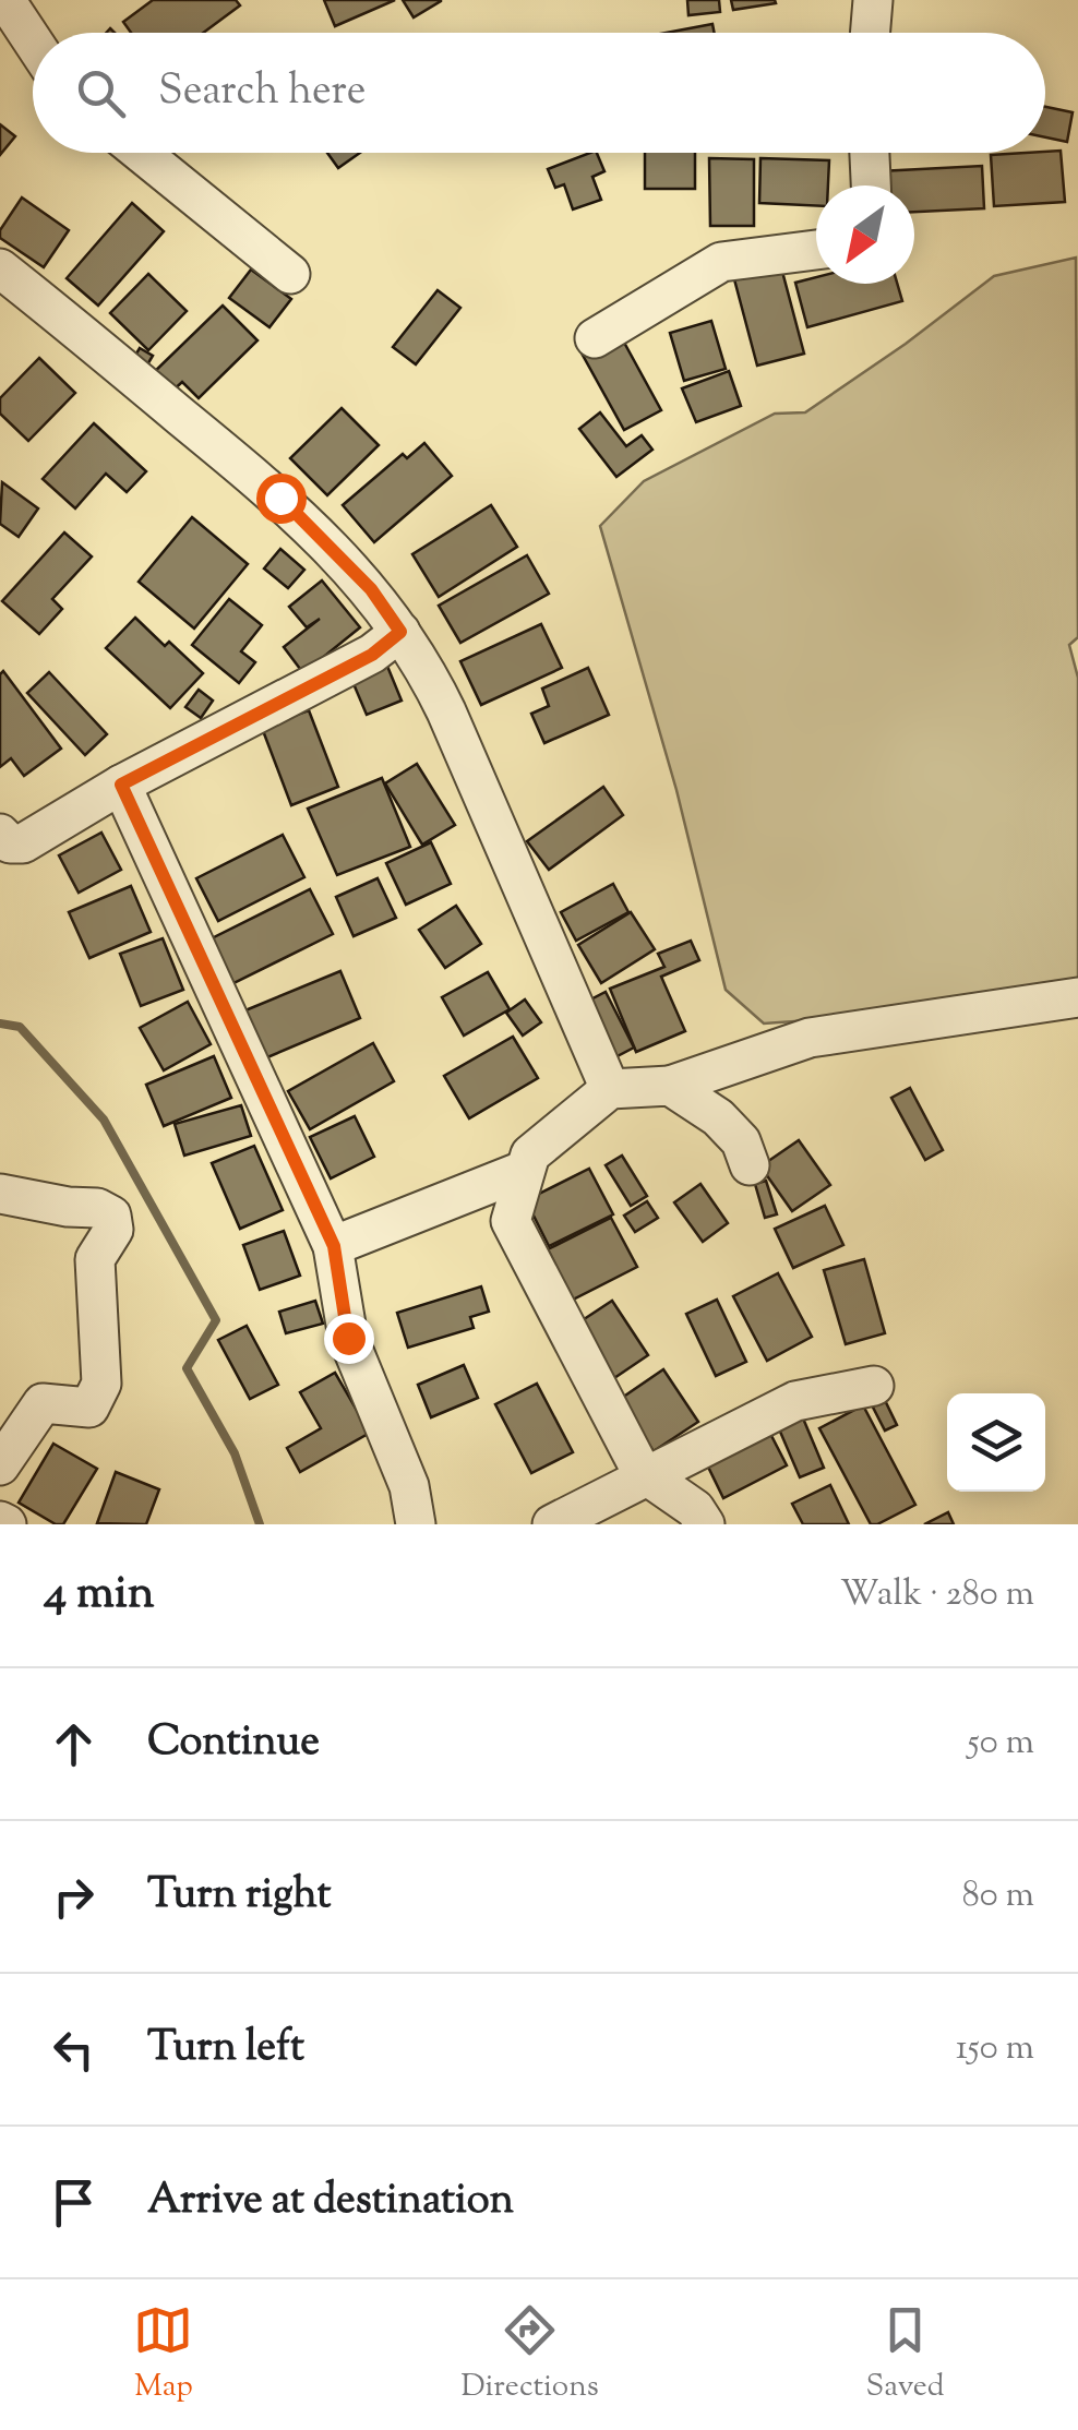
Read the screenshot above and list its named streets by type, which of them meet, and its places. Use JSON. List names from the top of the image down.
{
  "north": "bottom left",
  "page": {
    "search": "Search here",
    "heading": ["4 min", "Walk · 280 m"],
    "list": [
      ["Continue", "50 m"],
      ["Turn right", "80 m"],
      ["Turn left", "150 m"],
      "Arrive at destination"
    ],
    "nav": ["Map", "Directions", "Saved"]
  }
}
